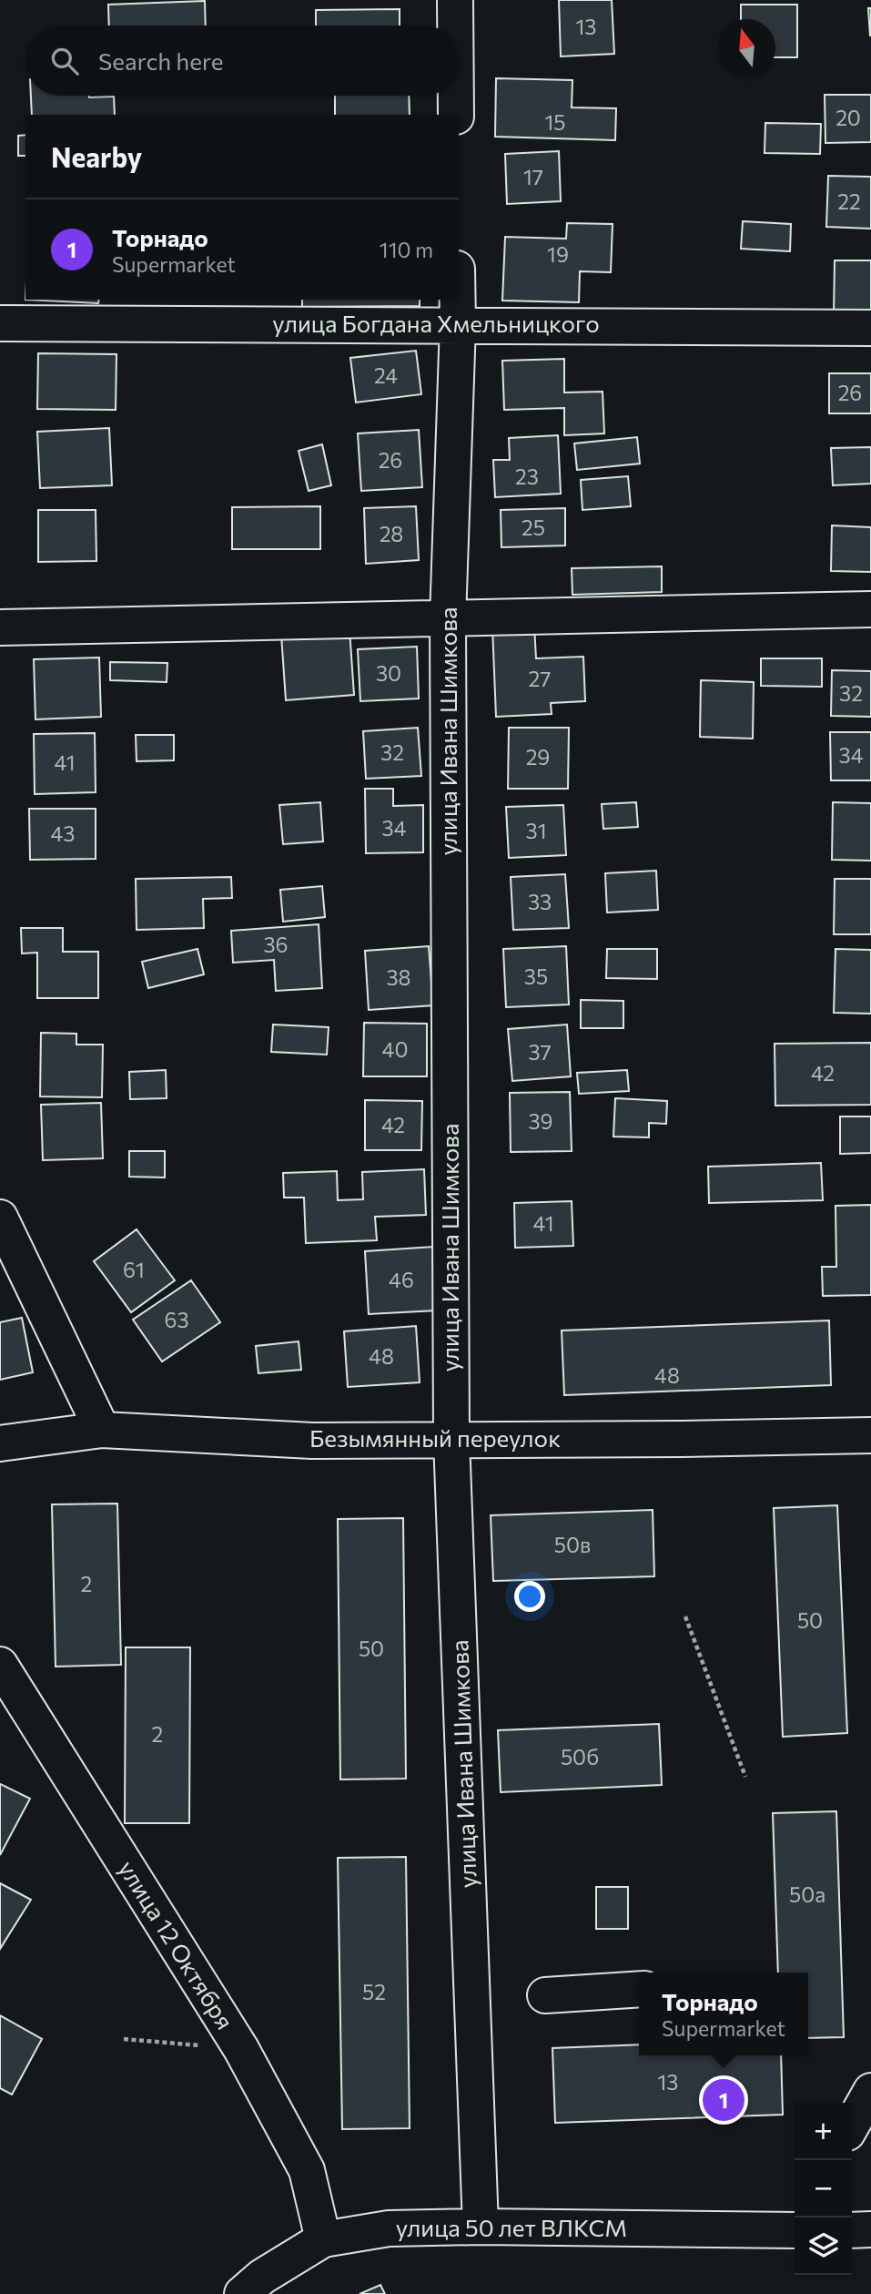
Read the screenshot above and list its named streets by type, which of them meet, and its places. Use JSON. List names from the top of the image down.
{
  "streets": {
    "street": [
      "улица Богдана Хмельницкого",
      "улица Ивана Шимкова",
      "Безымянный переулок",
      "улица 12 Октября",
      "улица 50 лет ВЛКСМ"
    ]
  },
  "crossings": [
    ["улица Богдана Хмельницкого", "улица Ивана Шимкова"],
    ["улица Ивана Шимкова", "Безымянный переулок"],
    ["улица Ивана Шимкова", "улица 50 лет ВЛКСМ"],
    ["улица 12 Октября", "улица 50 лет ВЛКСМ"]
  ],
  "house_numbers": [
    "13",
    "20",
    "15",
    "17",
    "22",
    "19",
    "24",
    "26",
    "26",
    "23",
    "25",
    "28",
    "30",
    "27",
    "32",
    "32",
    "34",
    "29",
    "41",
    "34",
    "31",
    "43",
    "33",
    "36",
    "35",
    "38",
    "40",
    "37",
    "42",
    "39",
    "42",
    "41",
    "61",
    "46",
    "63",
    "48",
    "48",
    "50в",
    "2",
    "50",
    "50",
    "2",
    "50б",
    "50а",
    "52",
    "13"
  ],
  "north": "top",
  "page": {
    "search": "Search here",
    "heading": "Nearby",
    "list": [
      {
        "mark": "1",
        "name": "Торнадо",
        "note": "Supermarket",
        "value": "110 m"
      }
    ],
    "popup": ["Торнадо", "Supermarket"],
    "pins": "1",
    "map_buttons": ["+", "−"]
  }
}
